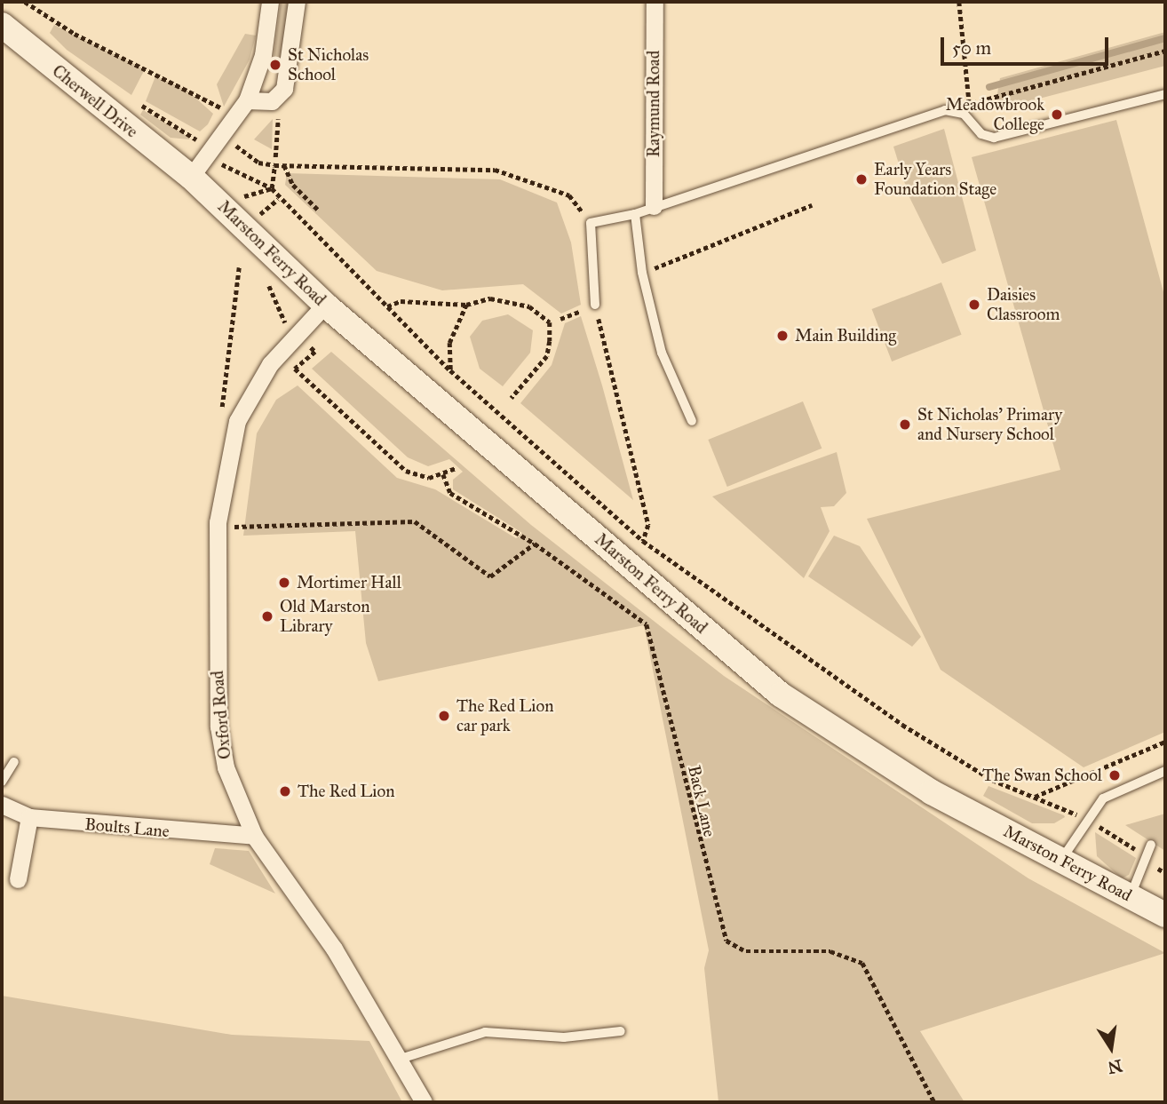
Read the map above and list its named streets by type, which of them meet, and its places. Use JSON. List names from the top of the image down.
{
  "streets": {
    "main road": ["Cherwell Drive", "Marston Ferry Road"],
    "street": ["Raymund Road", "Oxford Road", "Boults Lane"],
    "path": ["Back Lane"]
  },
  "crossings": [
    ["Cherwell Drive", "Marston Ferry Road"],
    ["Marston Ferry Road", "Oxford Road"],
    ["Oxford Road", "Boults Lane"]
  ],
  "places": [
    "St Nicholas School",
    "Meadowbrook College",
    "Early Years Foundation Stage",
    "Daisies Classroom",
    "Main Building",
    "St Nicholas' Primary and Nursery School",
    "Mortimer Hall",
    "Old Marston Library",
    "The Red Lion car park",
    "The Swan School",
    "The Red Lion"
  ],
  "scale_bar": "50 m",
  "north": "bottom"
}
